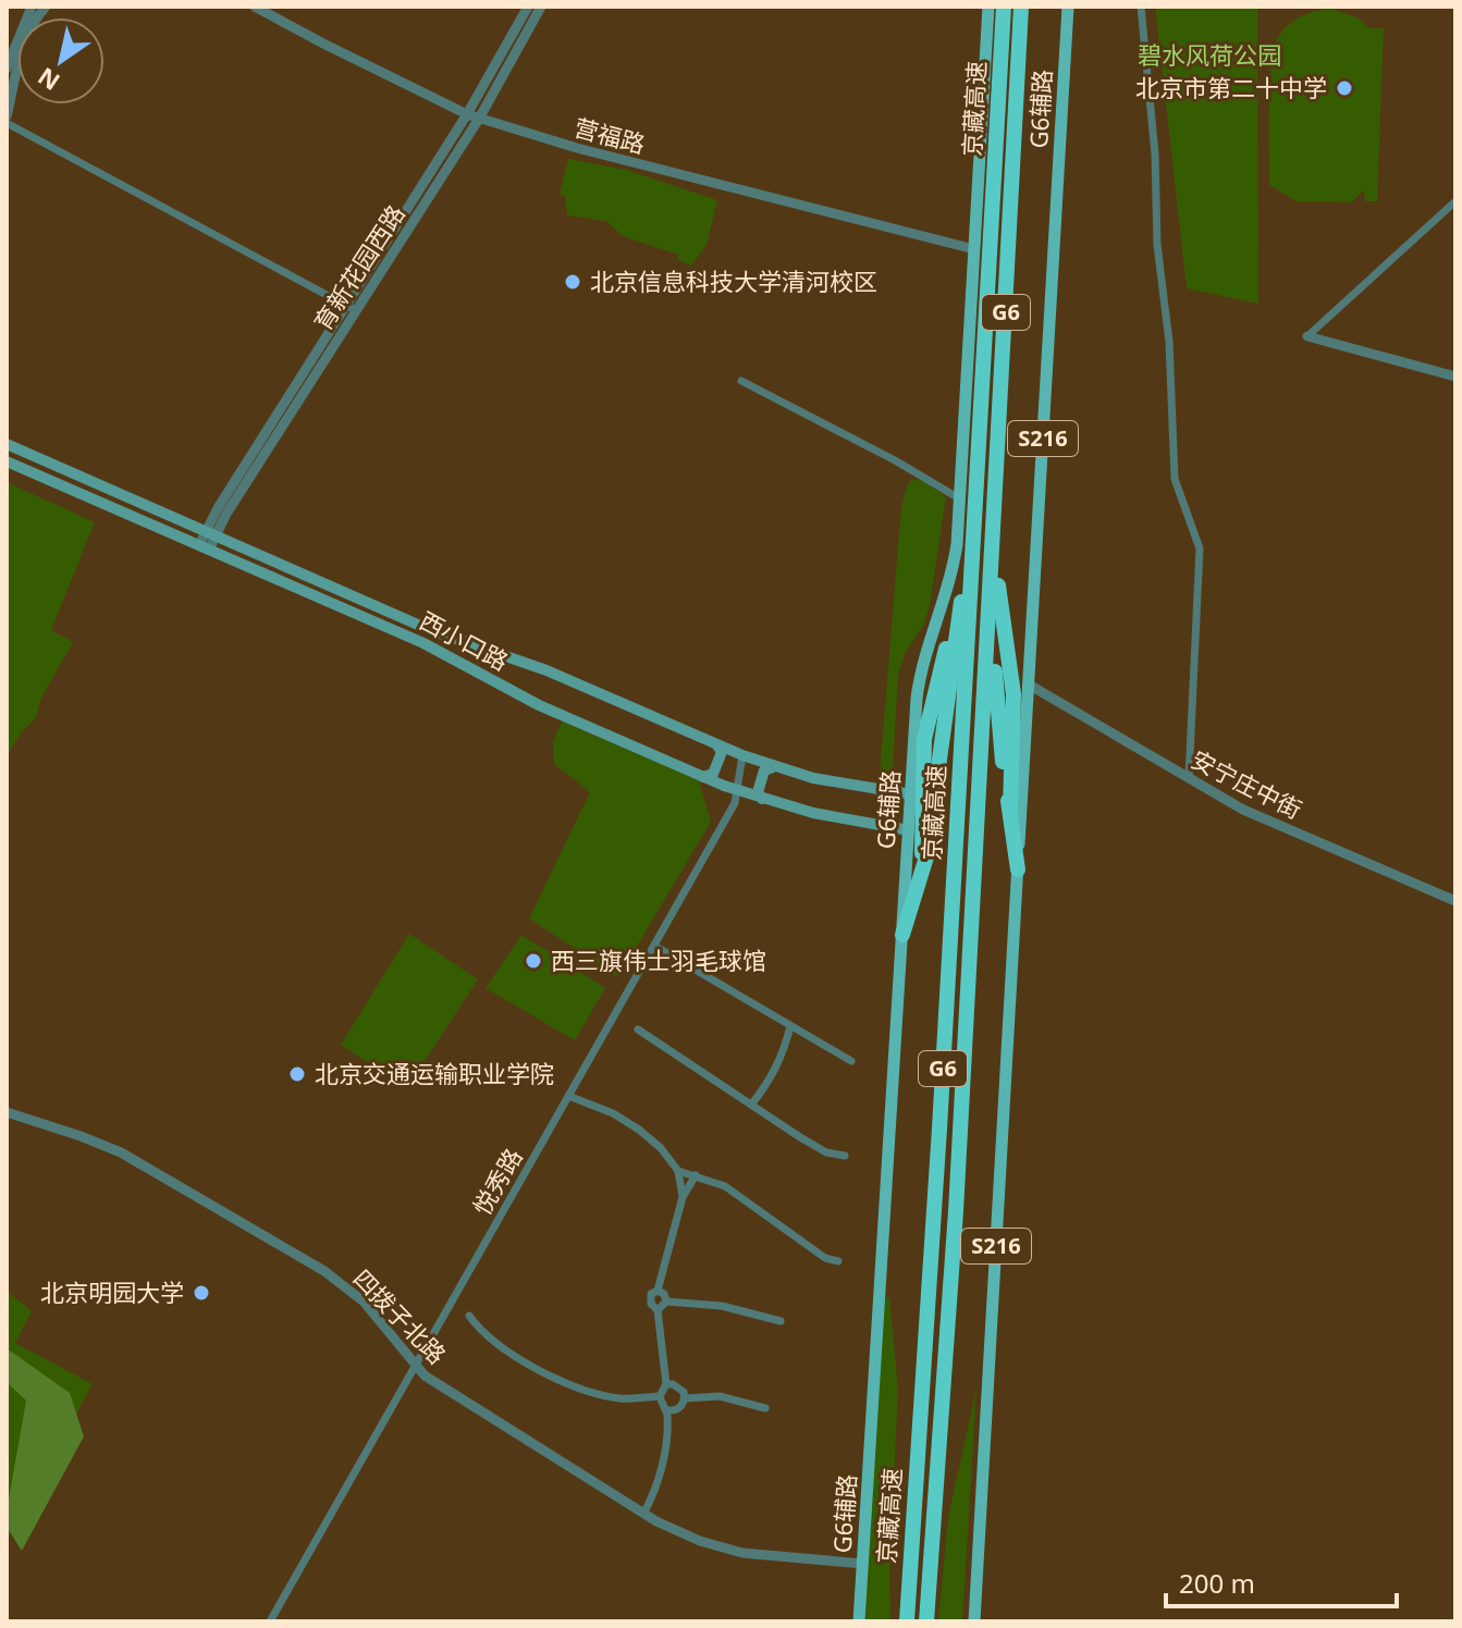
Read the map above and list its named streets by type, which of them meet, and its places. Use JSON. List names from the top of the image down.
{
  "streets": {
    "highway": ["京藏高速", "G6"],
    "main road": ["G6辅路", "S216", "西小口路"],
    "street": [
      "营福路",
      "育新花园西路",
      "安宁庄中街",
      "悦秀路",
      "四拨子北路"
    ]
  },
  "crossings": [
    ["G6辅路", "营福路"],
    ["G6辅路", "西小口路"],
    ["G6辅路", "安宁庄中街"],
    ["G6辅路", "四拨子北路"],
    ["营福路", "育新花园西路"],
    ["育新花园西路", "西小口路"],
    ["西小口路", "悦秀路"],
    ["悦秀路", "四拨子北路"]
  ],
  "parks": ["碧水风荷公园"],
  "places": [
    "北京市第二十中学",
    "北京信息科技大学清河校区",
    "西三旗伟士羽毛球馆",
    "北京交通运输职业学院",
    "北京明园大学"
  ],
  "scale_bar": "200 m",
  "north": "bottom left"
}
